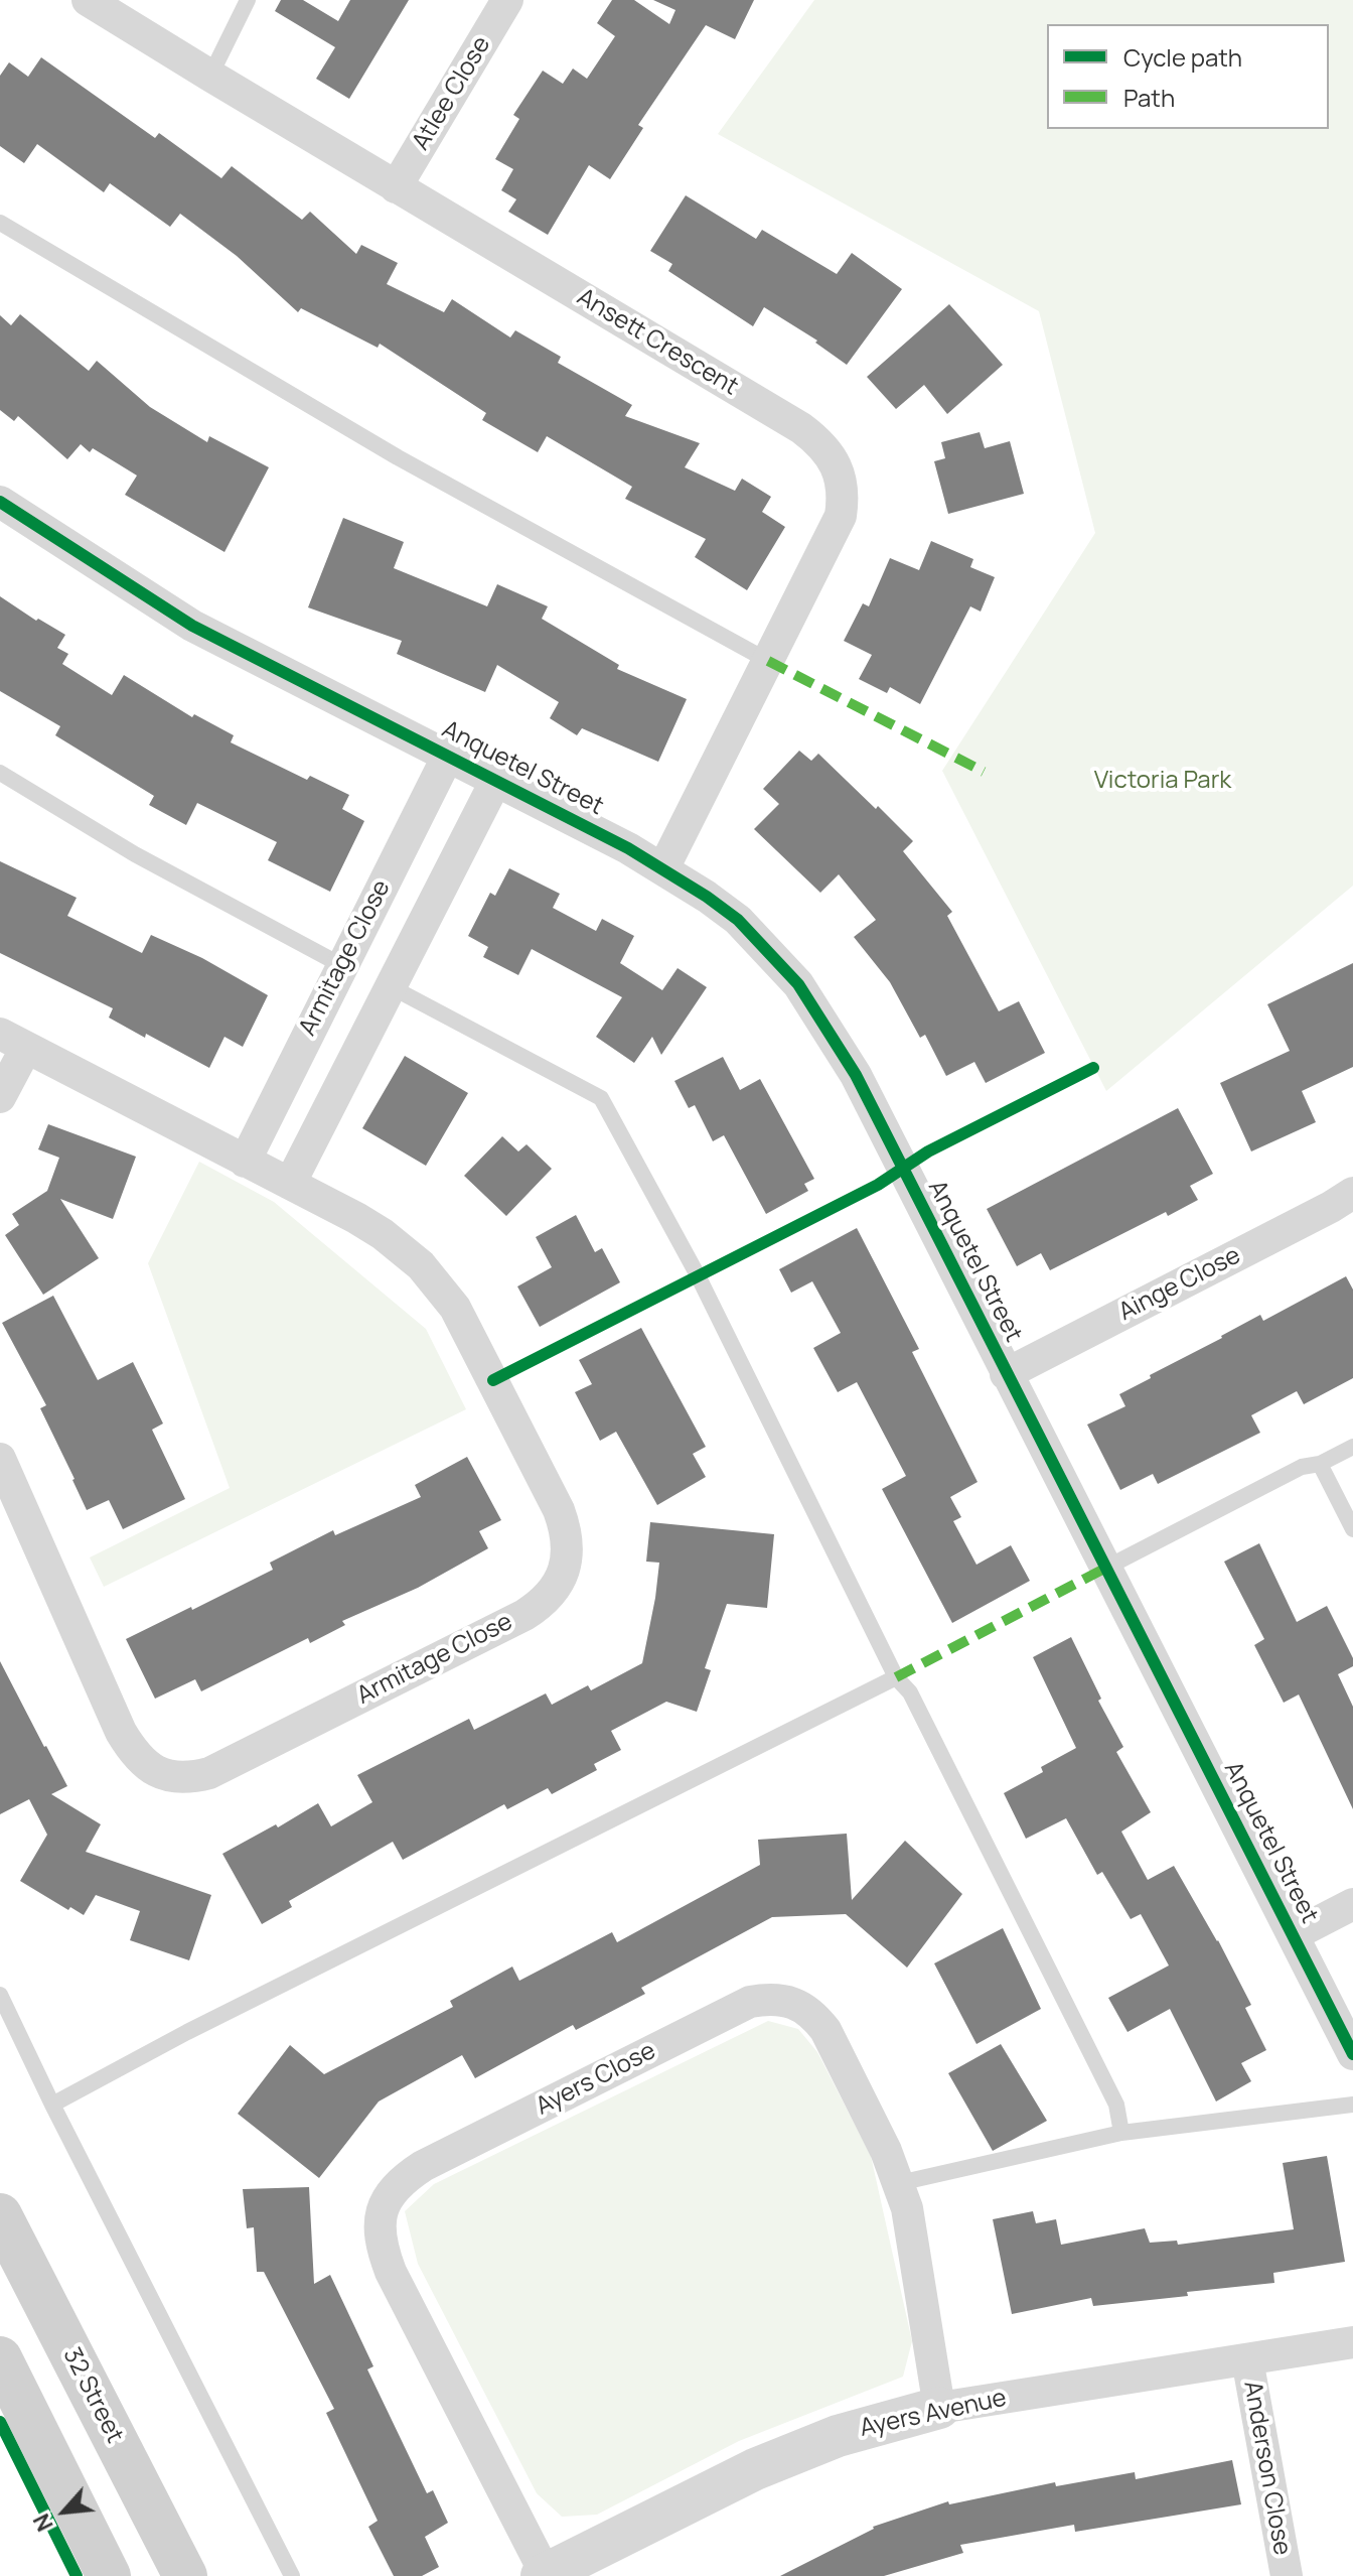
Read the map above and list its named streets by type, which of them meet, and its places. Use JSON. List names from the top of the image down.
{
  "streets": {
    "main road": ["32 Street"],
    "street": [
      "Atlee Close",
      "Ansett Crescent",
      "Anquetel Street",
      "Armitage Close",
      "Ainge Close",
      "Ayers Close",
      "Ayers Avenue",
      "Anderson Close"
    ]
  },
  "crossings": [
    ["Atlee Close", "Ansett Crescent"],
    ["Ansett Crescent", "Anquetel Street"],
    ["Anquetel Street", "Armitage Close"],
    ["Anquetel Street", "Ainge Close"],
    ["Ayers Close", "Ayers Avenue"],
    ["Ayers Avenue", "Anderson Close"]
  ],
  "parks": ["Victoria Park"],
  "legend": ["Cycle path", "Path"],
  "north": "bottom left"
}
